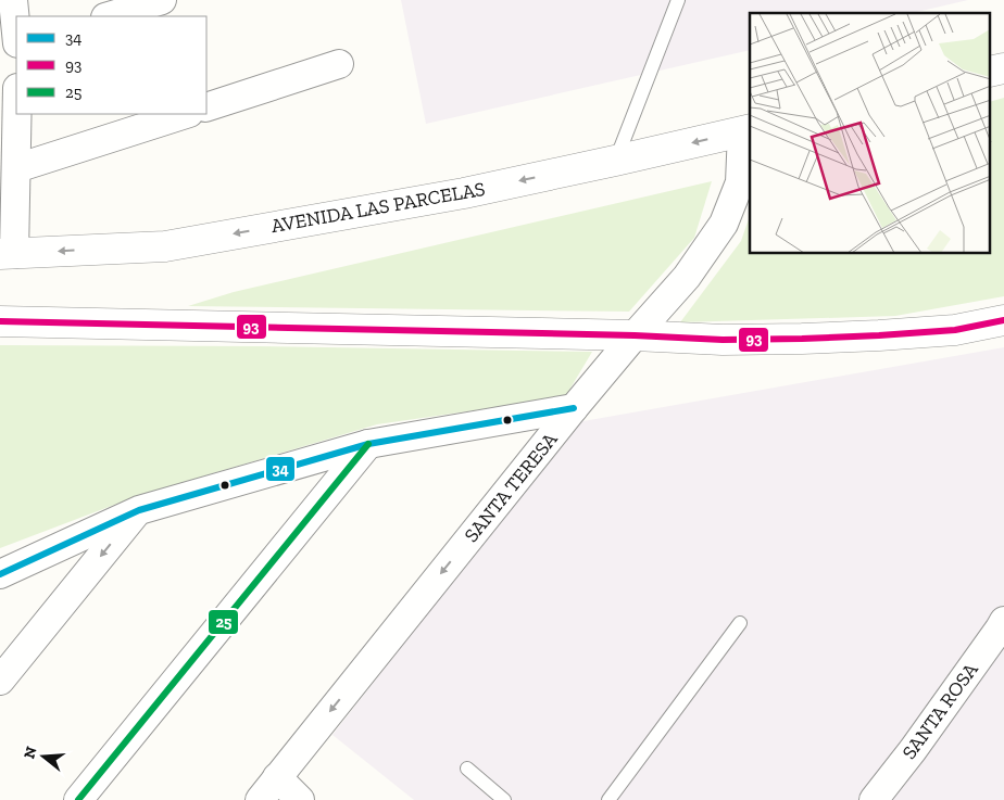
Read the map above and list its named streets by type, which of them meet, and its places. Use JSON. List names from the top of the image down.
{
  "streets": {
    "street": ["AVENIDA LAS PARCELAS", "SANTA TERESA", "SANTA ROSA"]
  },
  "crossings": [
    ["AVENIDA LAS PARCELAS", "SANTA TERESA"]
  ],
  "lines": ["transit line 93", "transit line 34", "transit line 25"],
  "legend": ["34", "93", "25"],
  "north": "left"
}
